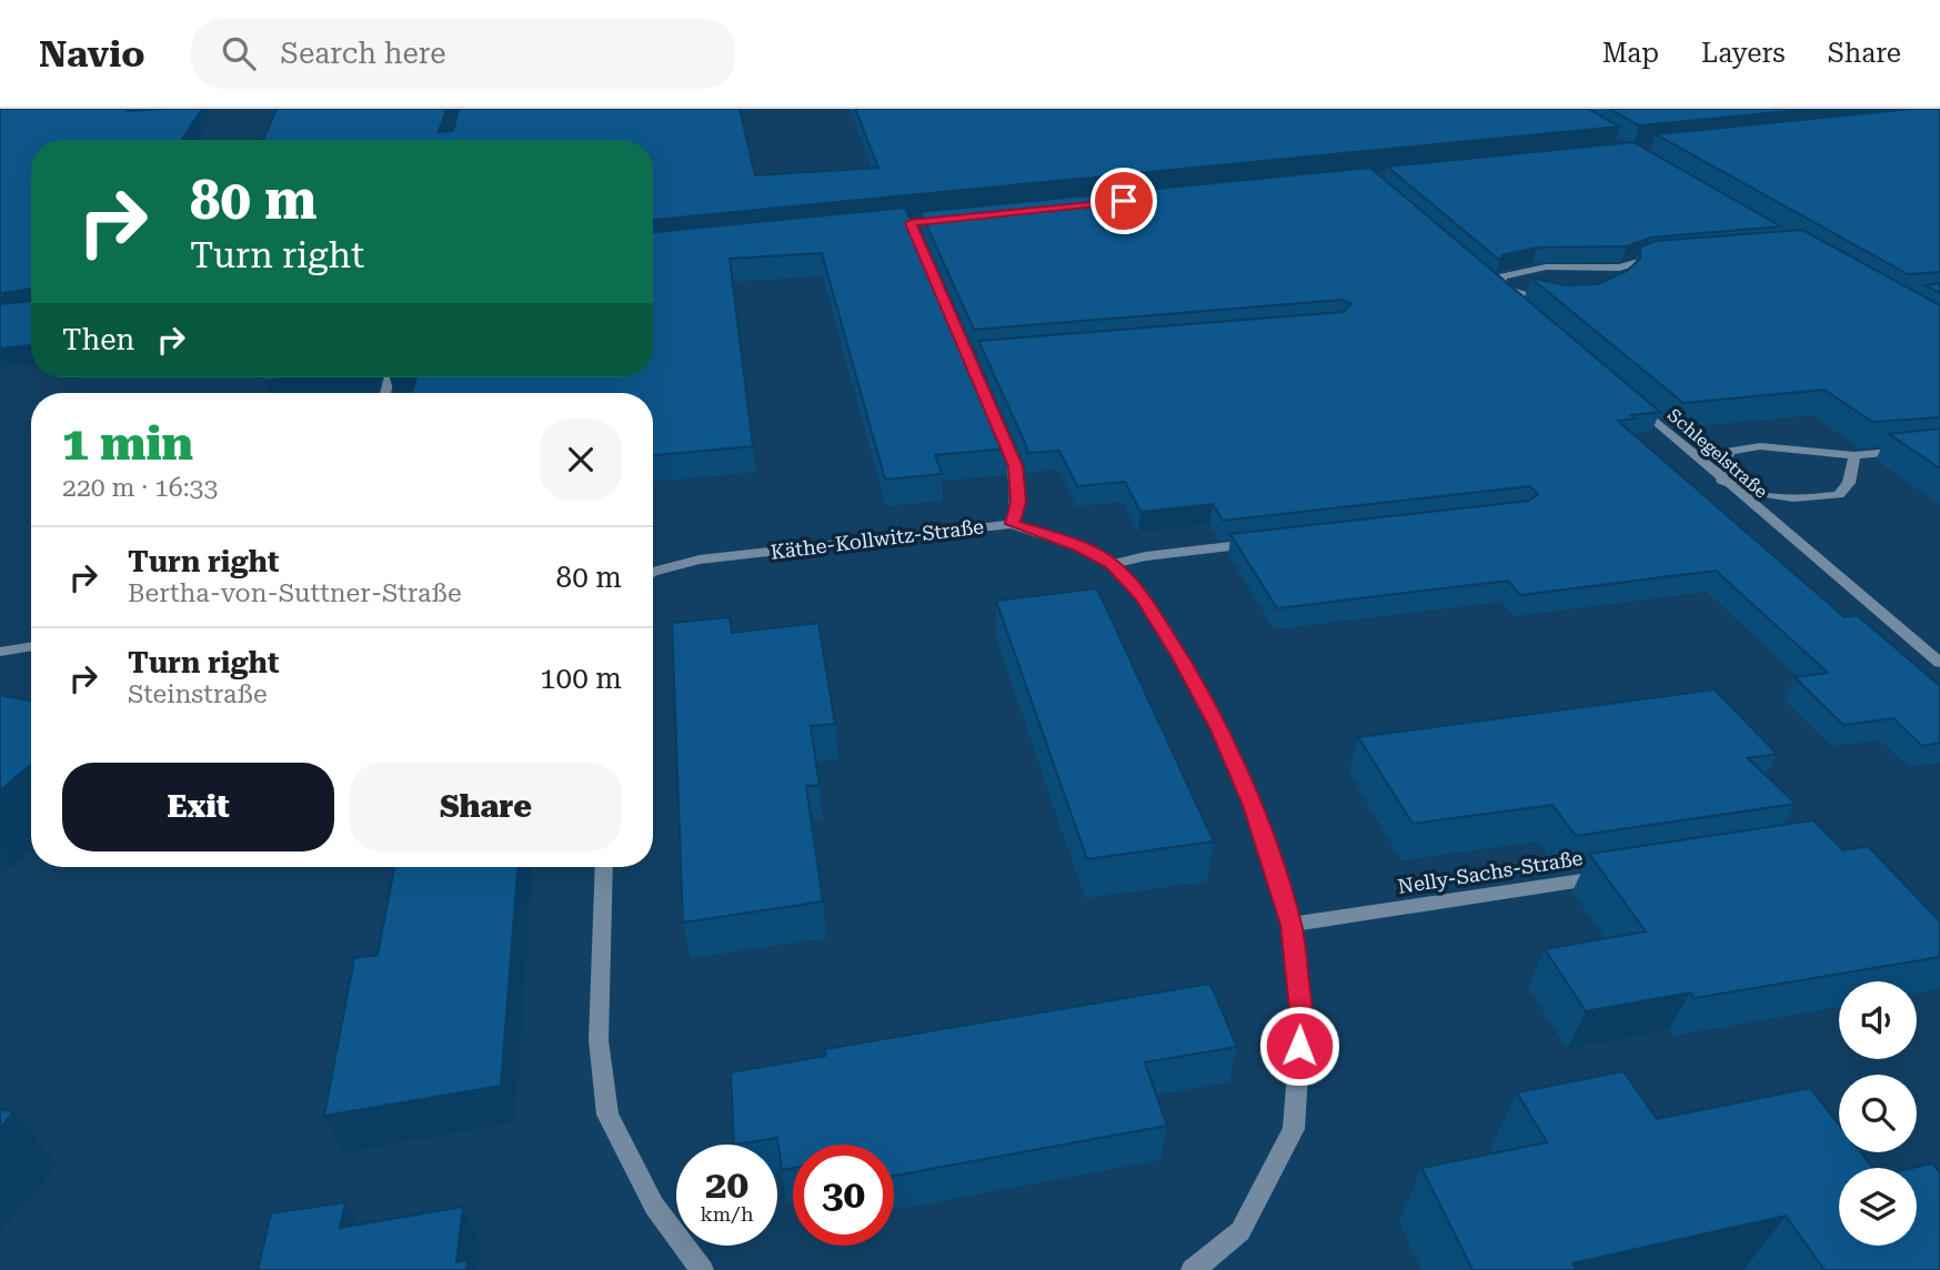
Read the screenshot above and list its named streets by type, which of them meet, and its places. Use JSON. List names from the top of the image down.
{
  "streets": {
    "street": ["Schlegelstraße", "Käthe-Kollwitz-Straße", "Nelly-Sachs-Straße"]
  },
  "crossings": [
    ["Käthe-Kollwitz-Straße", "Nelly-Sachs-Straße"]
  ],
  "page": {
    "header": "Navio",
    "search": "Search here",
    "nav": ["Map", "Layers", "Share"],
    "turn": ["80 m", "Turn right"],
    "then": "Then",
    "heading": ["1 min", "220 m · 16:33"],
    "list": [
      {
        "name": "Turn right",
        "note": "Bertha-von-Suttner-Straße",
        "value": "80 m"
      },
      {
        "name": "Turn right",
        "note": "Steinstraße",
        "value": "100 m"
      }
    ],
    "buttons": ["Exit", "Share"],
    "speed": "20 km/h",
    "limit": "30"
  }
}
